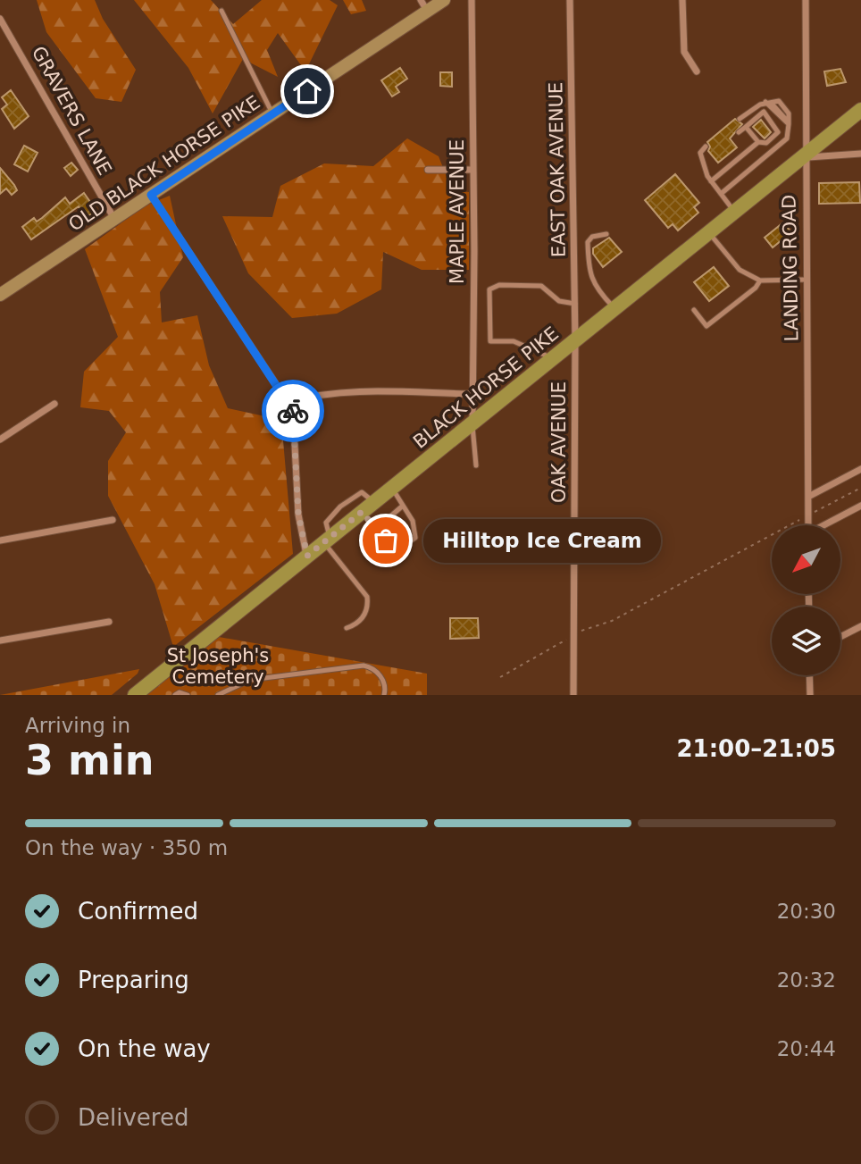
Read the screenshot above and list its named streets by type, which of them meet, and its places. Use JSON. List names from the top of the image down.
{
  "streets": {
    "main road": ["BLACK HORSE PIKE"],
    "street": [
      "GRAVERS LANE",
      "OLD BLACK HORSE PIKE",
      "EAST OAK AVENUE",
      "MAPLE AVENUE",
      "LANDING ROAD",
      "OAK AVENUE"
    ]
  },
  "crossings": [
    ["GRAVERS LANE", "OLD BLACK HORSE PIKE"],
    ["EAST OAK AVENUE", "BLACK HORSE PIKE"],
    ["EAST OAK AVENUE", "OAK AVENUE"],
    ["MAPLE AVENUE", "BLACK HORSE PIKE"],
    ["LANDING ROAD", "BLACK HORSE PIKE"],
    ["BLACK HORSE PIKE", "OAK AVENUE"]
  ],
  "parks": ["St Joseph's Cemetery"],
  "places": ["Hilltop Ice Cream"],
  "north": "bottom left",
  "page": {
    "bubble": "Hilltop Ice Cream",
    "heading": ["3 min", "Arriving in", "21:00–21:05"],
    "bar": "On the way · 350 m",
    "list": [
      ["Confirmed", "20:30"],
      ["Preparing", "20:32"],
      ["On the way", "20:44"],
      "Delivered"
    ]
  }
}
